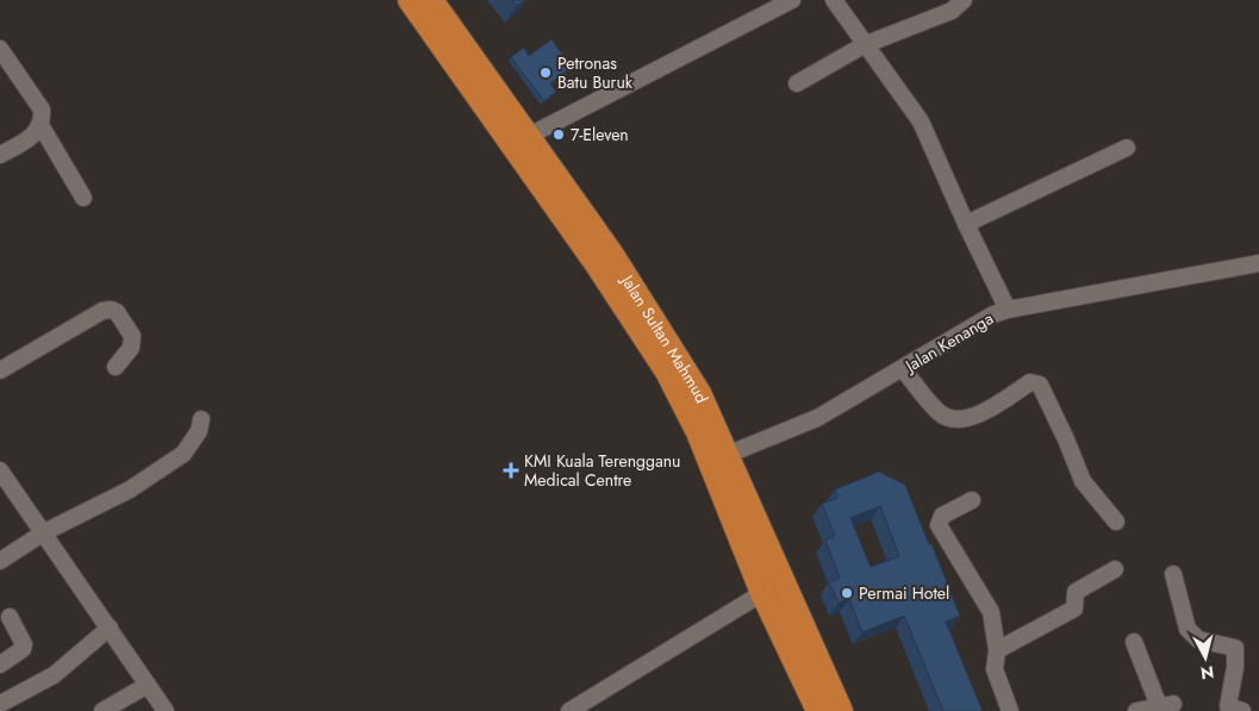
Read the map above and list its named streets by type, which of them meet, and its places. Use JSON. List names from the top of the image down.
{
  "streets": {
    "highway": ["Jalan Sultan Mahmud"],
    "street": ["Jalan Kenanga"]
  },
  "crossings": [
    ["Jalan Sultan Mahmud", "Jalan Kenanga"]
  ],
  "places": {
    "other": ["Petronas Batu Buruk", "7-Eleven", "Permai Hotel"],
    "health": ["KMI Kuala Terengganu Medical Centre"]
  },
  "north": "bottom"
}
